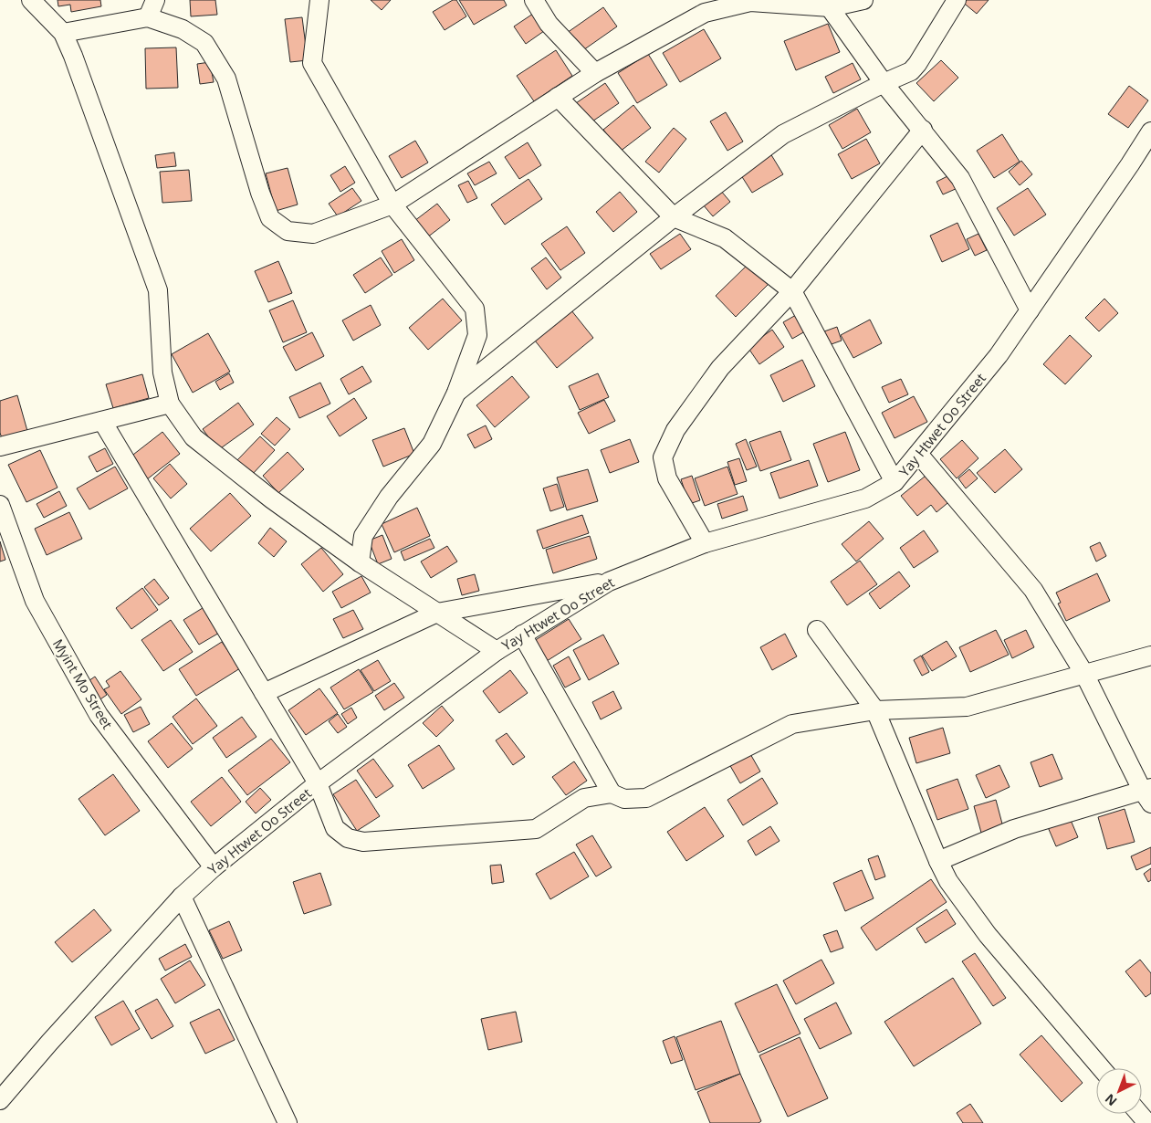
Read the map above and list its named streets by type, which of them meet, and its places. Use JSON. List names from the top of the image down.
{
  "streets": {
    "street": ["Yay Htwet Oo Street", "Myint Mo Street"]
  },
  "crossings": [
    ["Yay Htwet Oo Street", "Myint Mo Street"]
  ],
  "north": "bottom left"
}
